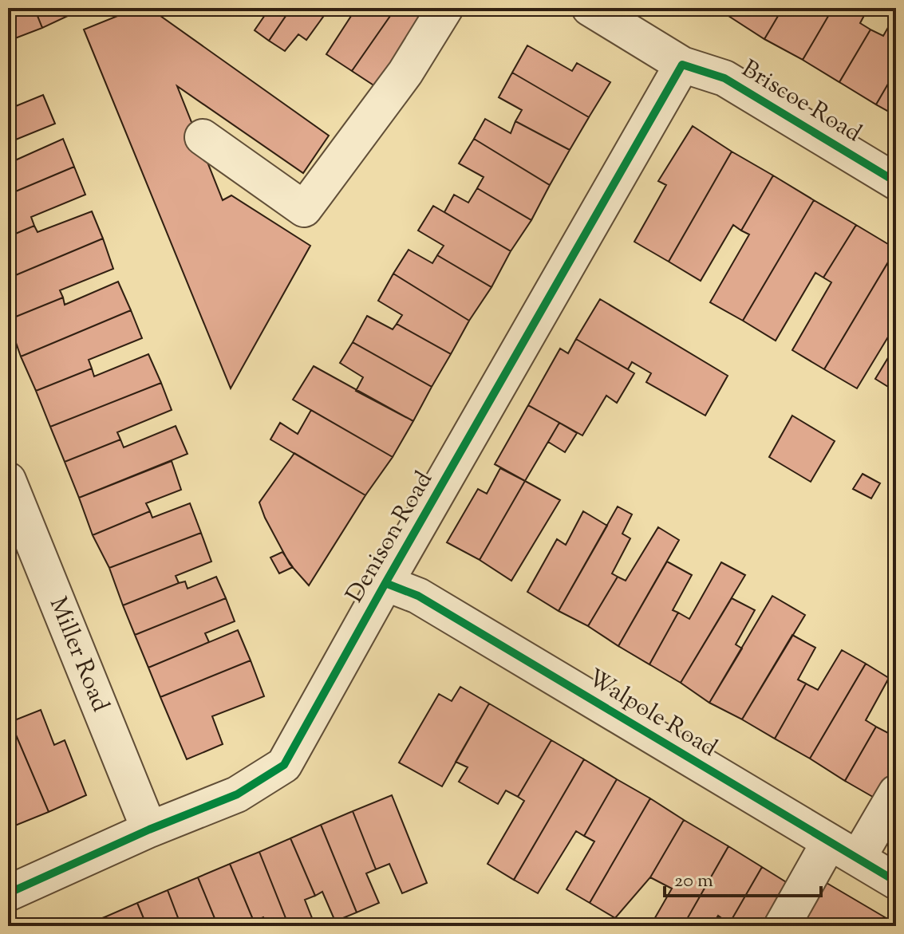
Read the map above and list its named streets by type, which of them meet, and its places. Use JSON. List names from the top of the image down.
{
  "streets": {
    "street": [
      "Briscoe Road",
      "Denison Road",
      "Miller Road",
      "Walpole Road"
    ]
  },
  "crossings": [
    ["Briscoe Road", "Denison Road"],
    ["Denison Road", "Miller Road"],
    ["Denison Road", "Walpole Road"]
  ],
  "scale_bar": "20 m"
}
